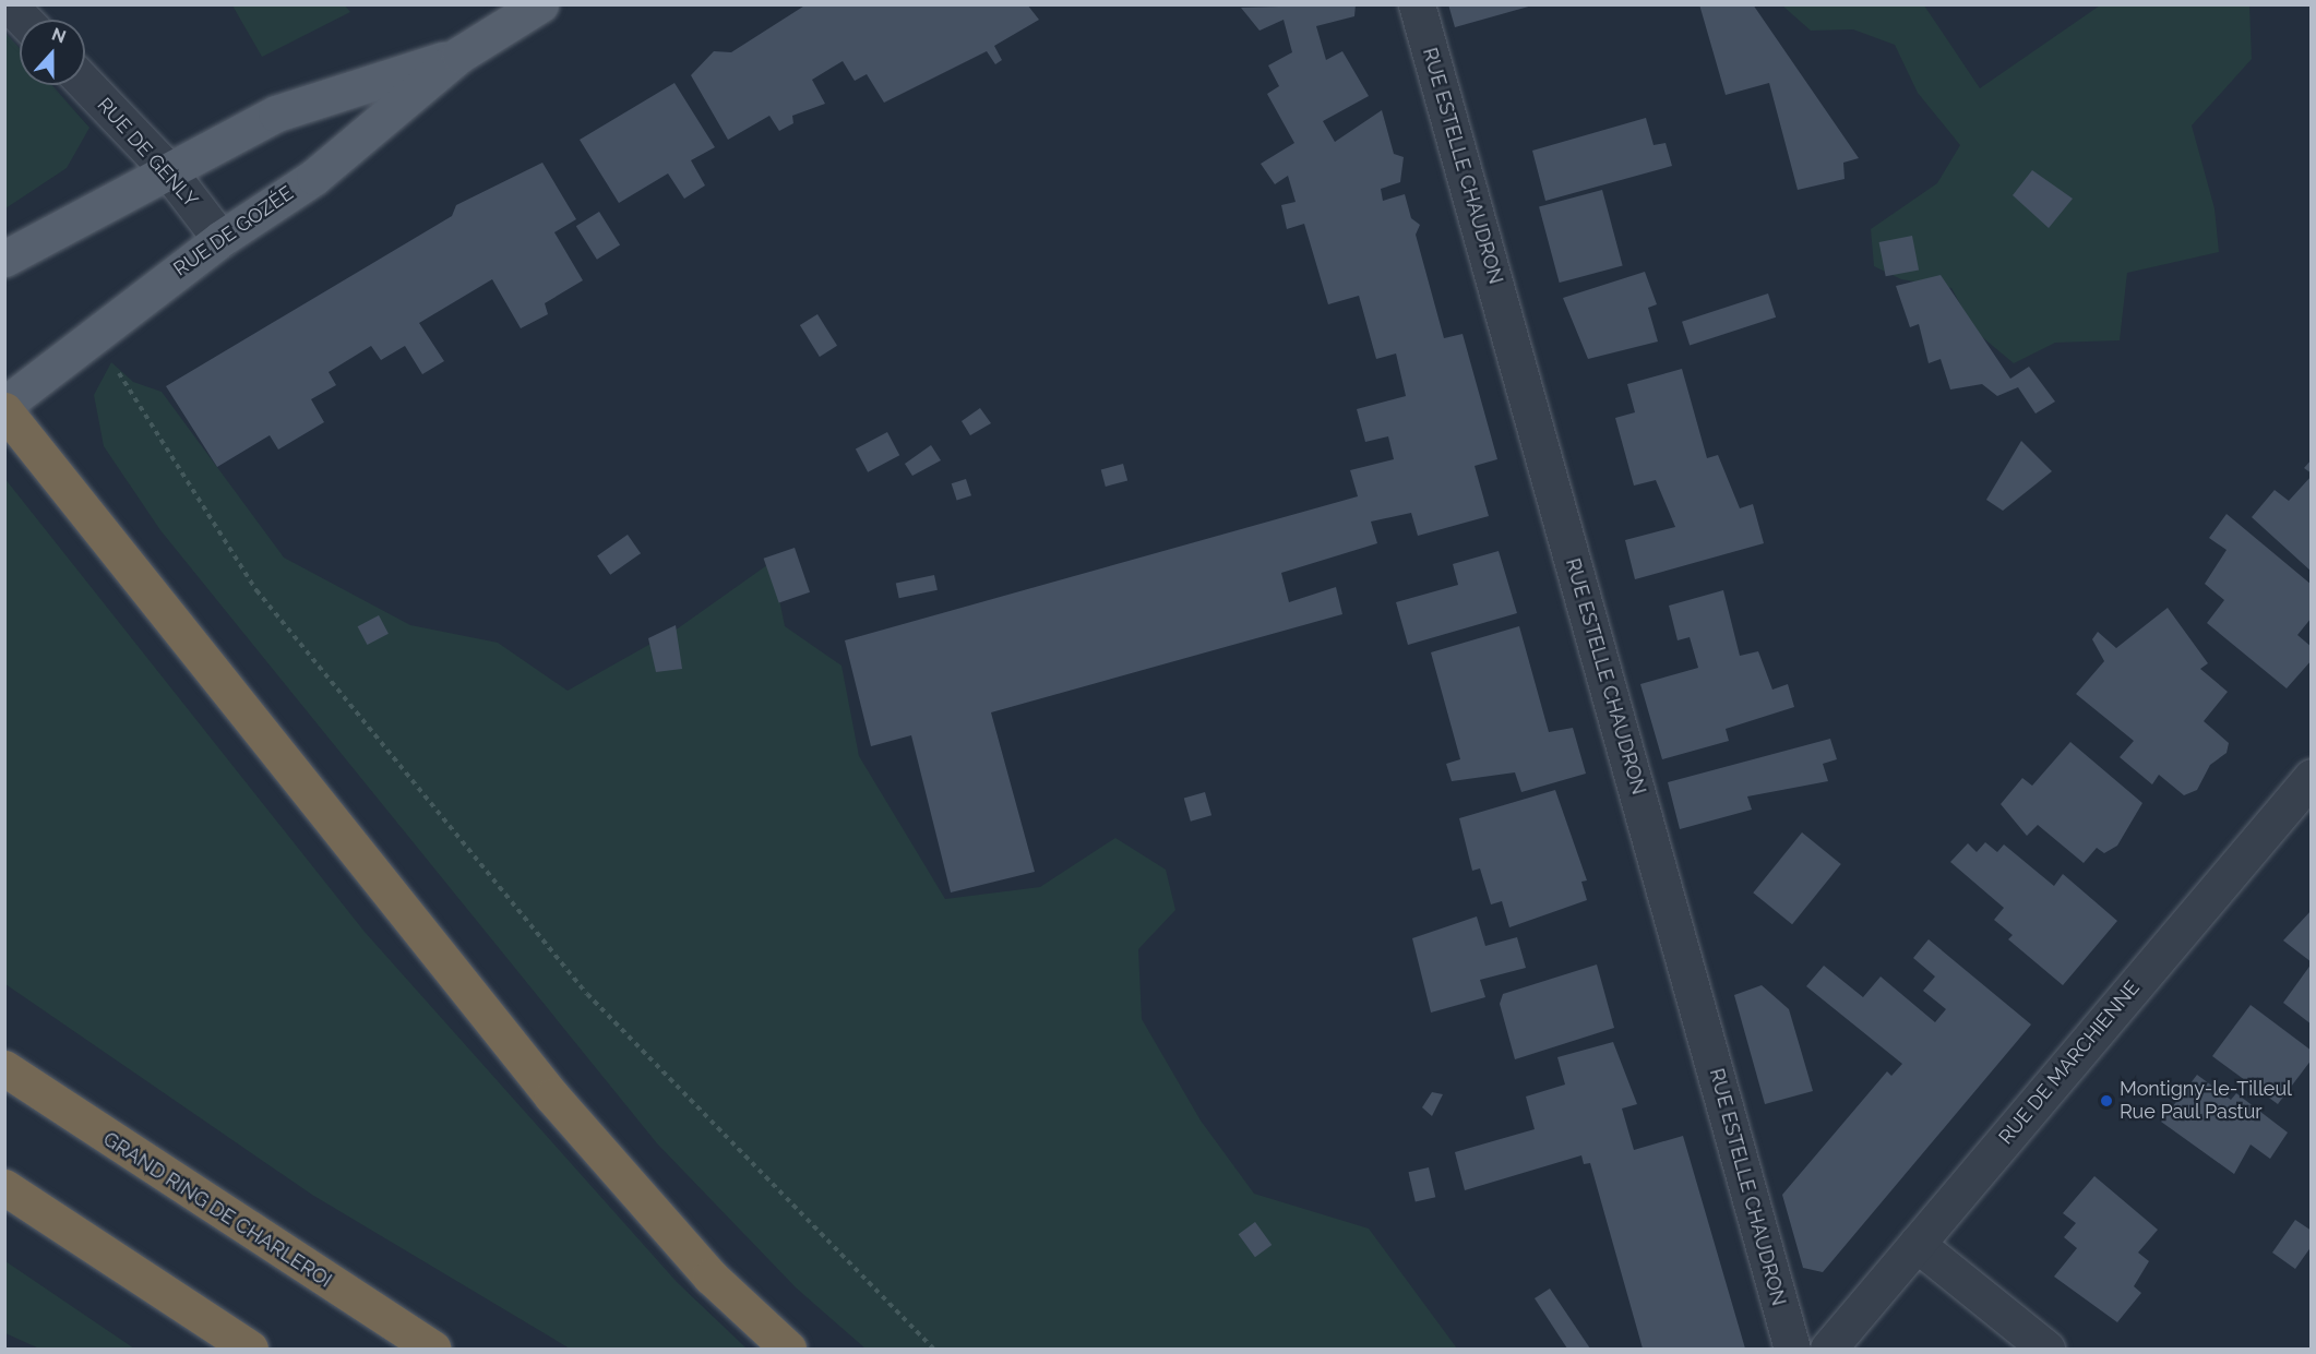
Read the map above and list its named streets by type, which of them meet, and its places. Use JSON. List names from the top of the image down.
{
  "streets": {
    "highway": ["GRAND RING DE CHARLEROI"],
    "main road": ["RUE DE GOZÉE"],
    "street": ["RUE DE GENLY", "RUE ESTELLE CHAUDRON", "RUE DE MARCHIENNE"]
  },
  "crossings": [
    ["RUE DE GENLY", "RUE DE GOZÉE"]
  ],
  "places": ["Montigny-le-Tilleul Rue Paul Pastur"],
  "north": "top"
}
